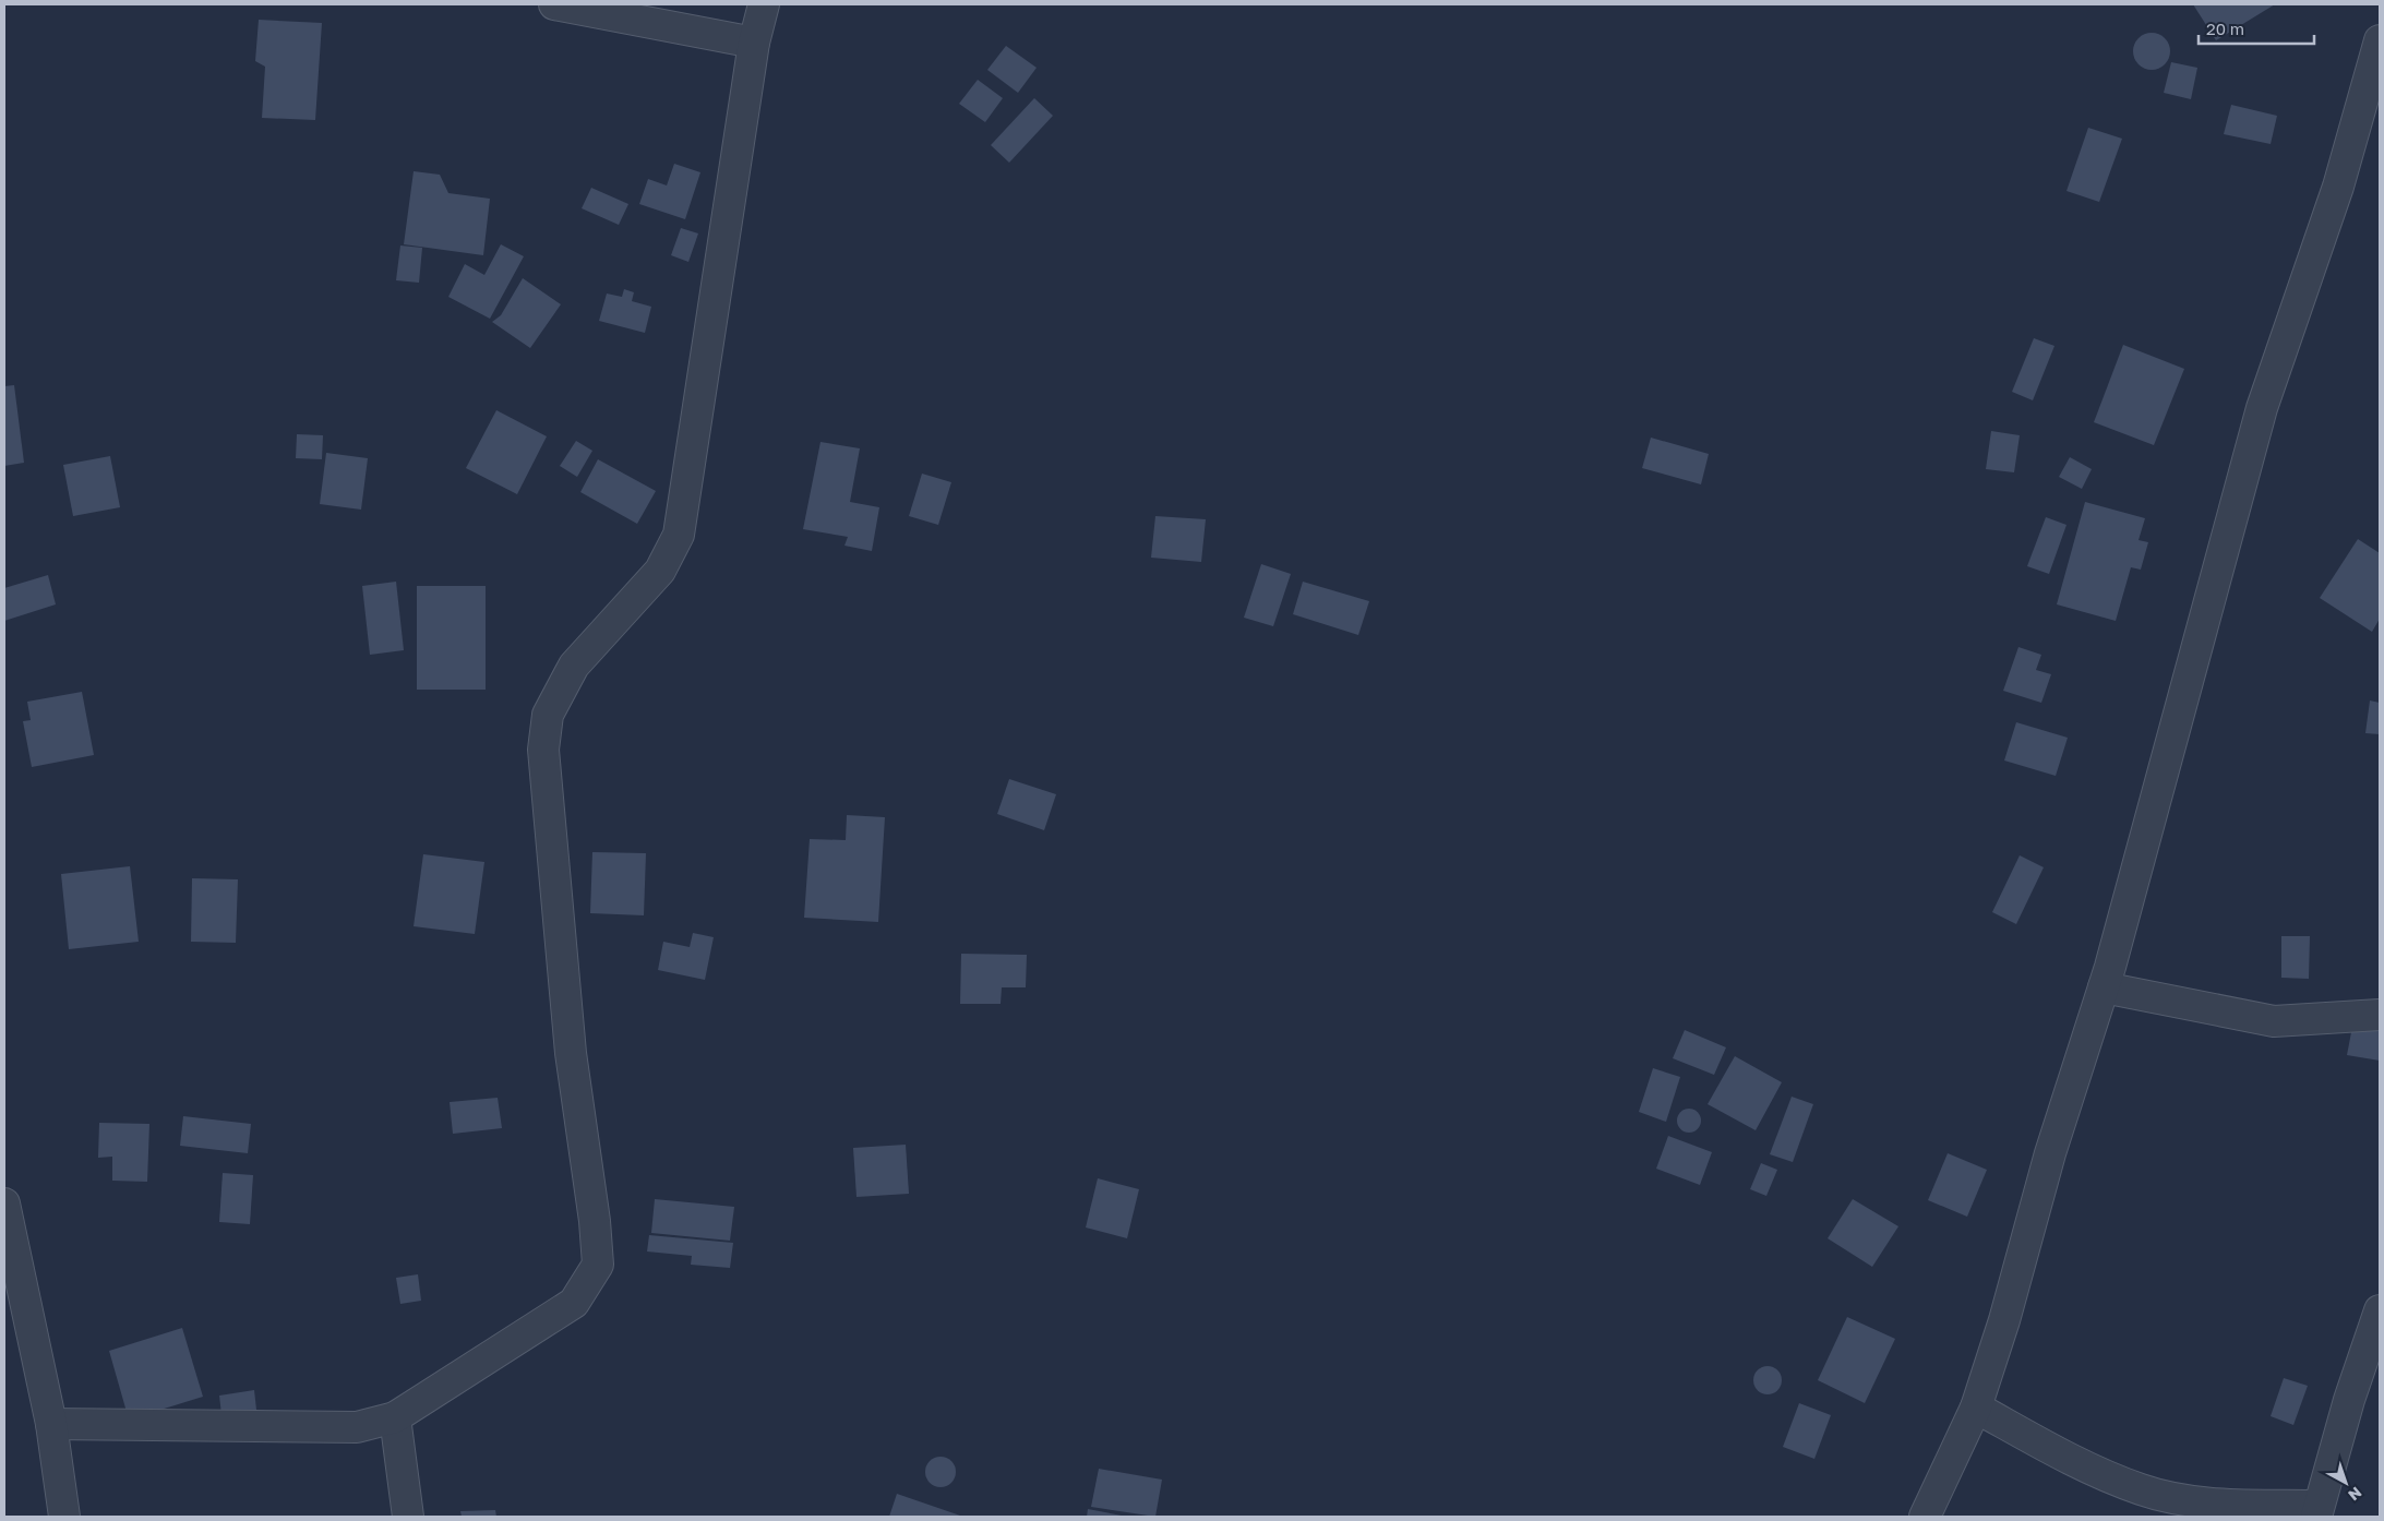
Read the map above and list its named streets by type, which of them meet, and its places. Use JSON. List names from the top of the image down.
{
  "scale_bar": "20 m",
  "north": "bottom right"
}
